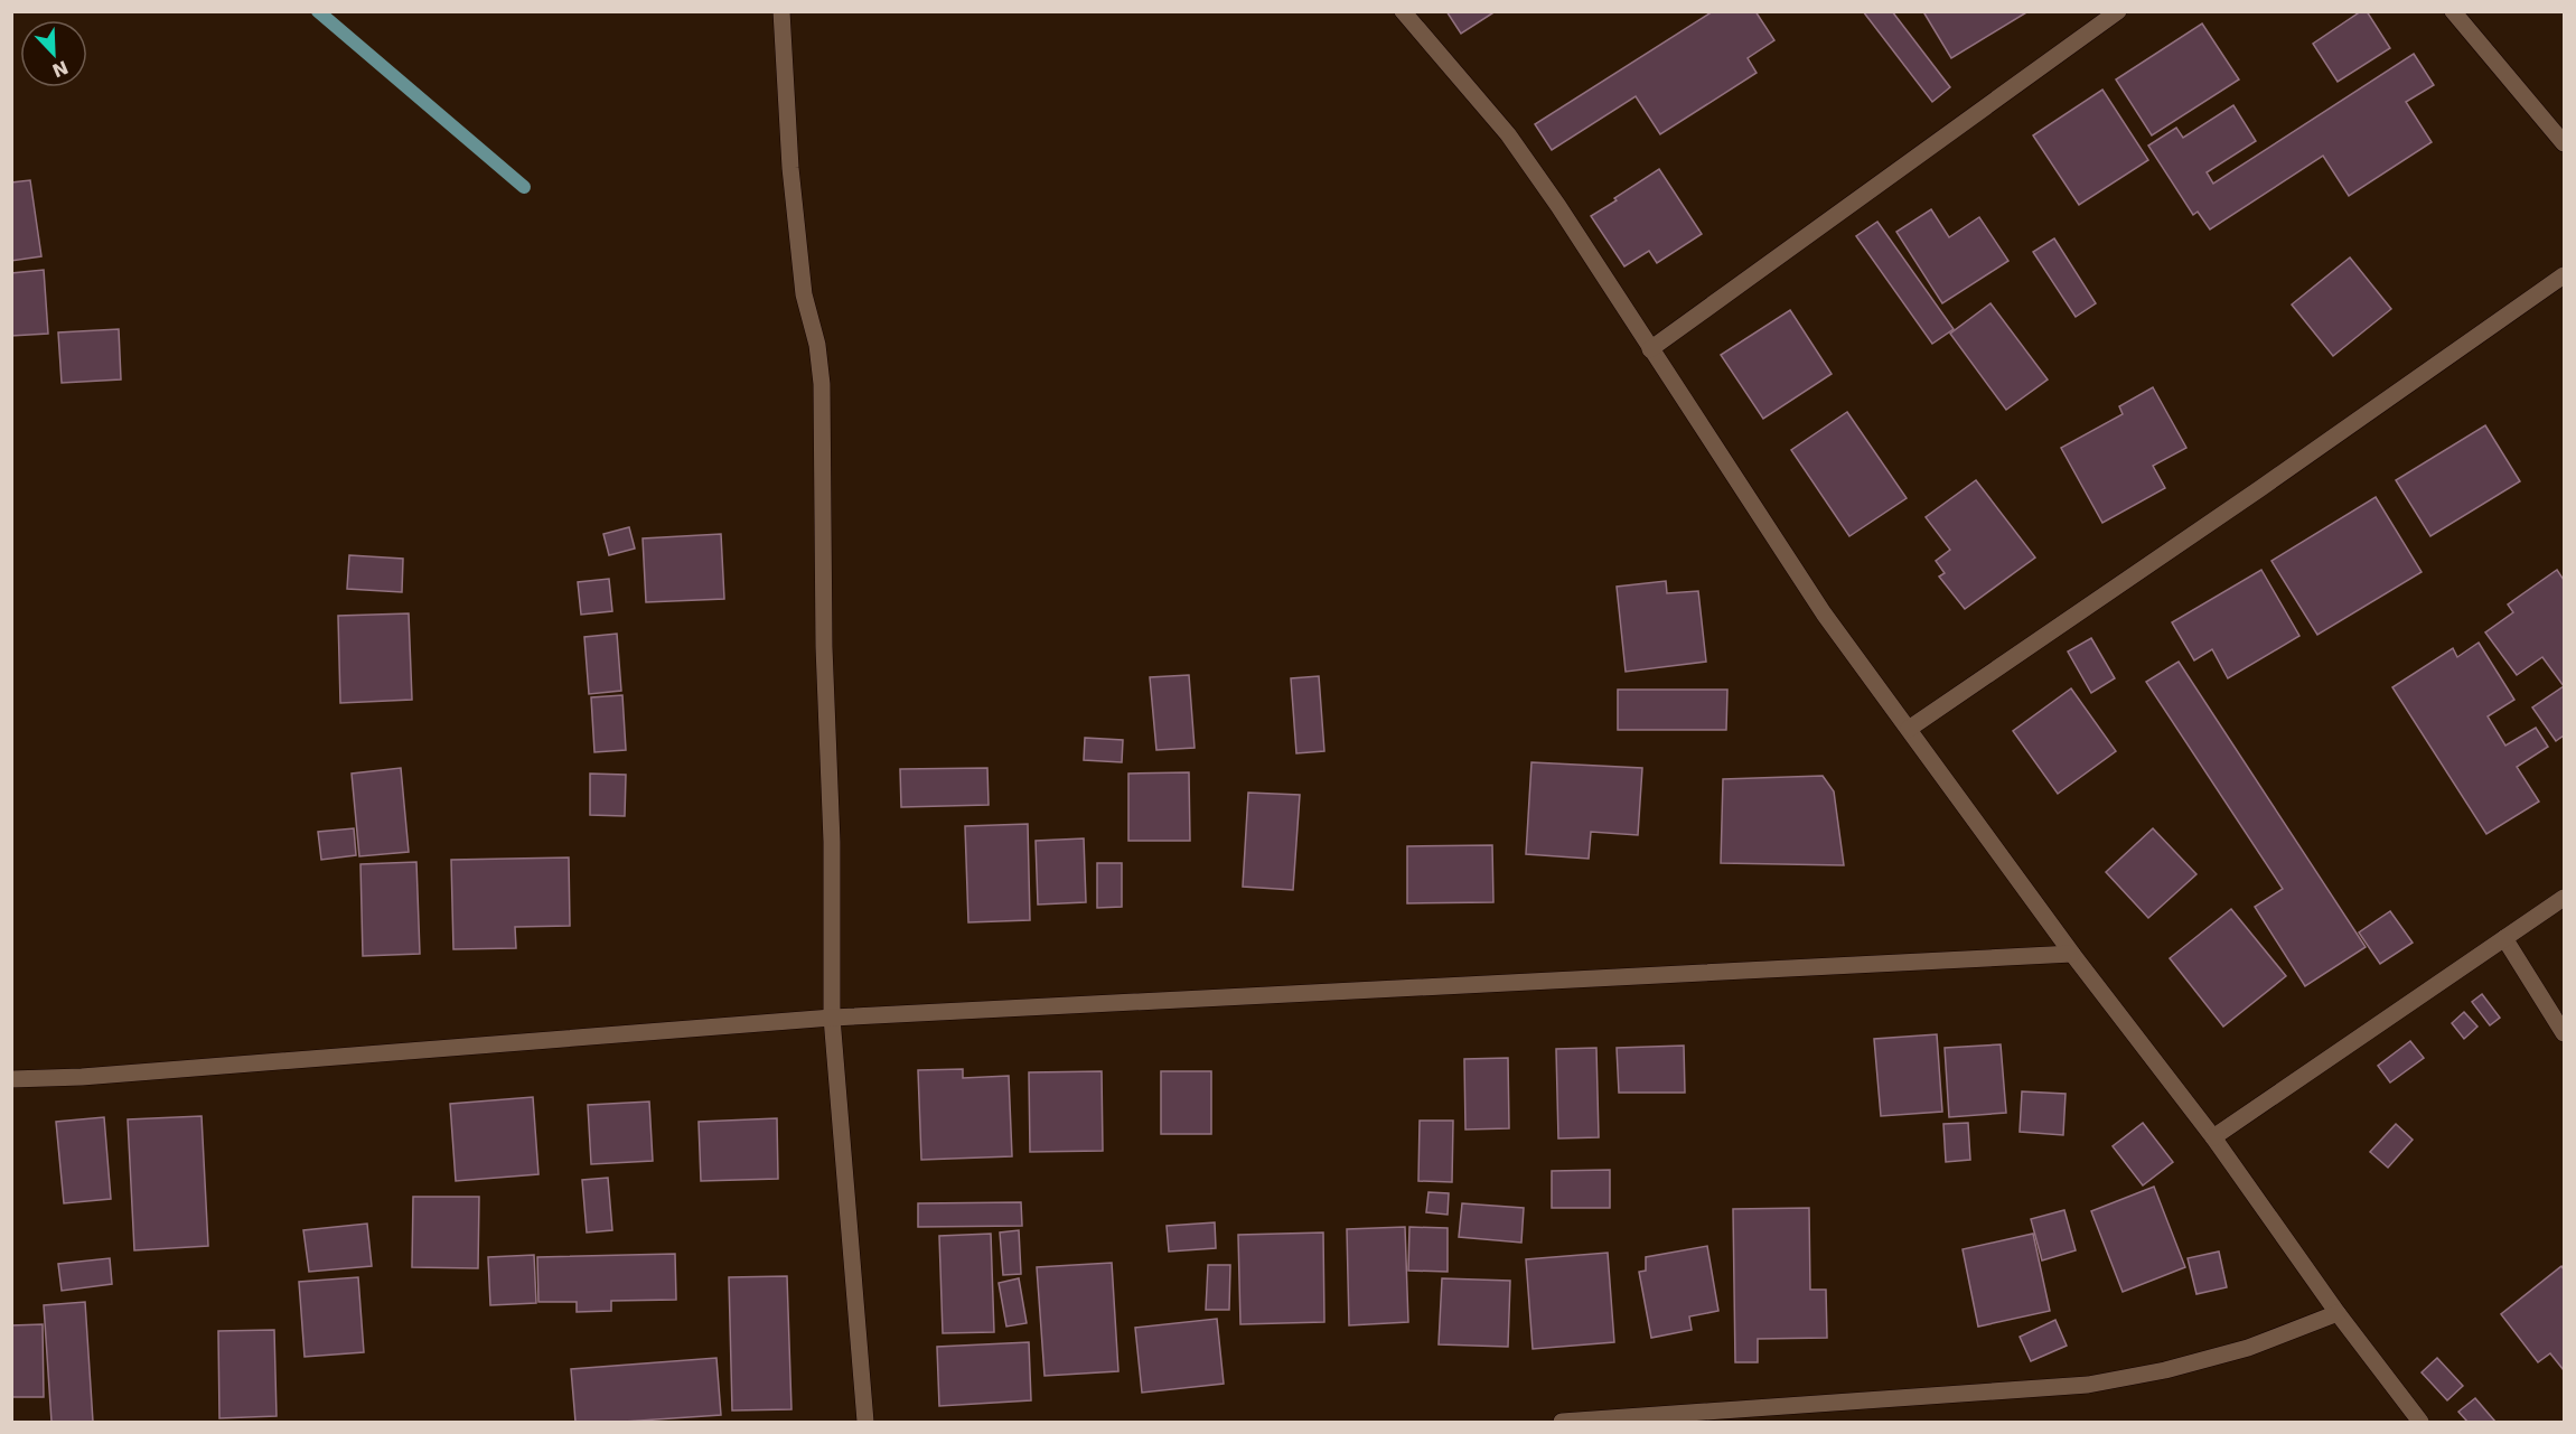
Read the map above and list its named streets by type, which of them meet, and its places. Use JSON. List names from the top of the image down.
{
  "north": "bottom right"
}
